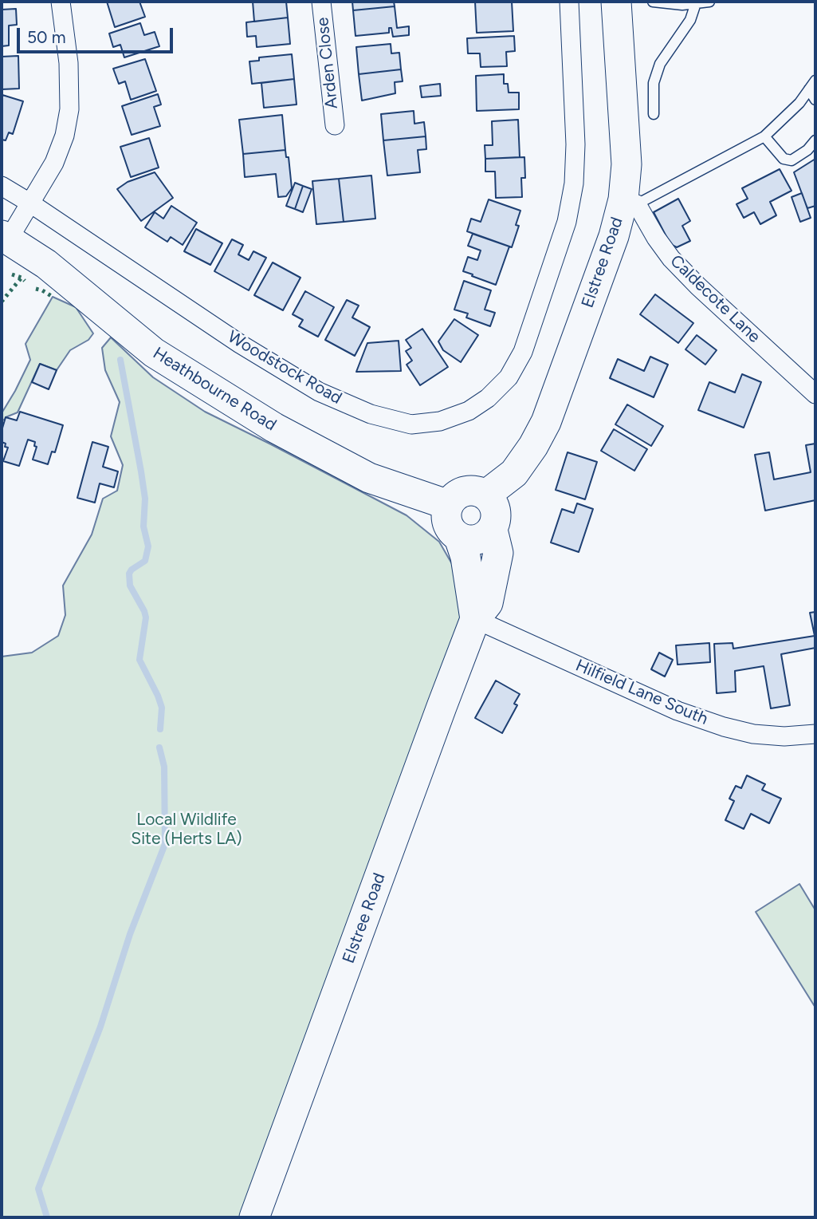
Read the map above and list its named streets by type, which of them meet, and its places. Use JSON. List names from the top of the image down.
{
  "streets": {
    "main road": ["Elstree Road", "Heathbourne Road"],
    "street": [
      "Arden Close",
      "Caldecote Lane",
      "Woodstock Road",
      "Hilfield Lane South"
    ]
  },
  "crossings": [
    ["Elstree Road", "Caldecote Lane"],
    ["Elstree Road", "Heathbourne Road"],
    ["Elstree Road", "Hilfield Lane South"]
  ],
  "parks": ["Local Wildlife Site (Herts LA)"],
  "scale_bar": "50 m"
}
